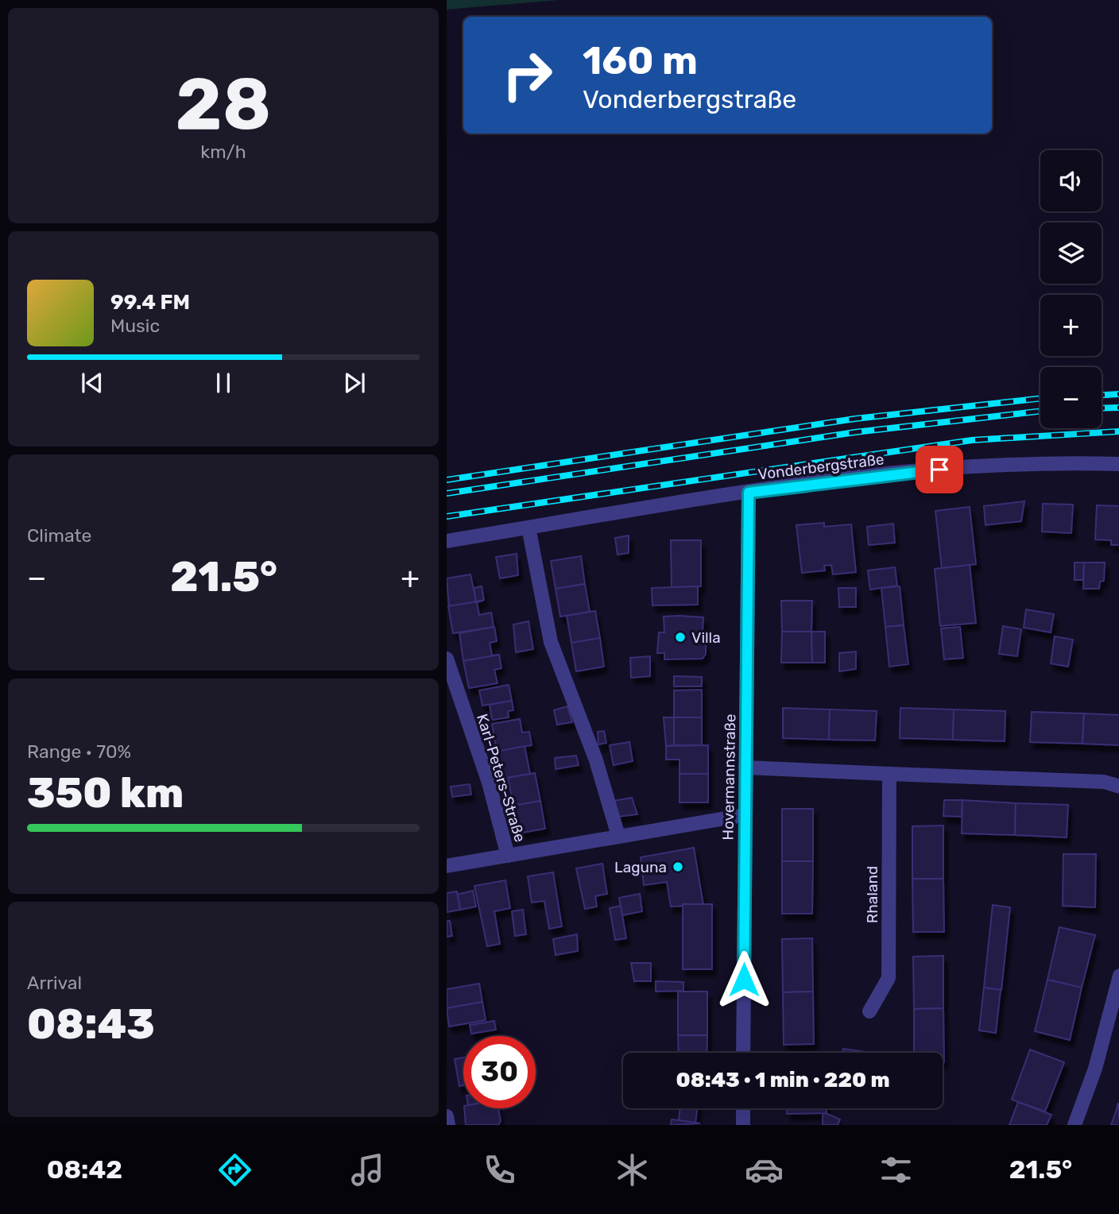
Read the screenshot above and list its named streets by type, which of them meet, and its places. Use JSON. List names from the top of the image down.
{
  "streets": {
    "street": [
      "Vonderbergstraße",
      "Hovermannstraße",
      "Karl-Peters-Straße",
      "Rhaland"
    ]
  },
  "crossings": [
    ["Vonderbergstraße", "Hovermannstraße"],
    ["Hovermannstraße", "Karl-Peters-Straße"]
  ],
  "places": ["Villa", "Laguna"],
  "page": {
    "tile": [
      ["28", "km/h"],
      "Climate",
      ["Range · 70%", "350 km"],
      ["Arrival", "08:43"]
    ],
    "turn": ["160 m", "Vonderbergstraße"],
    "map_buttons": ["+", "−"],
    "song": ["99.4 FM", "Music"],
    "heat": ["−", "21.5°", "+"],
    "limit": "30",
    "trip": "08:43 · 1 min · 220 m",
    "tabs": ["08:42", "21.5°"]
  }
}
